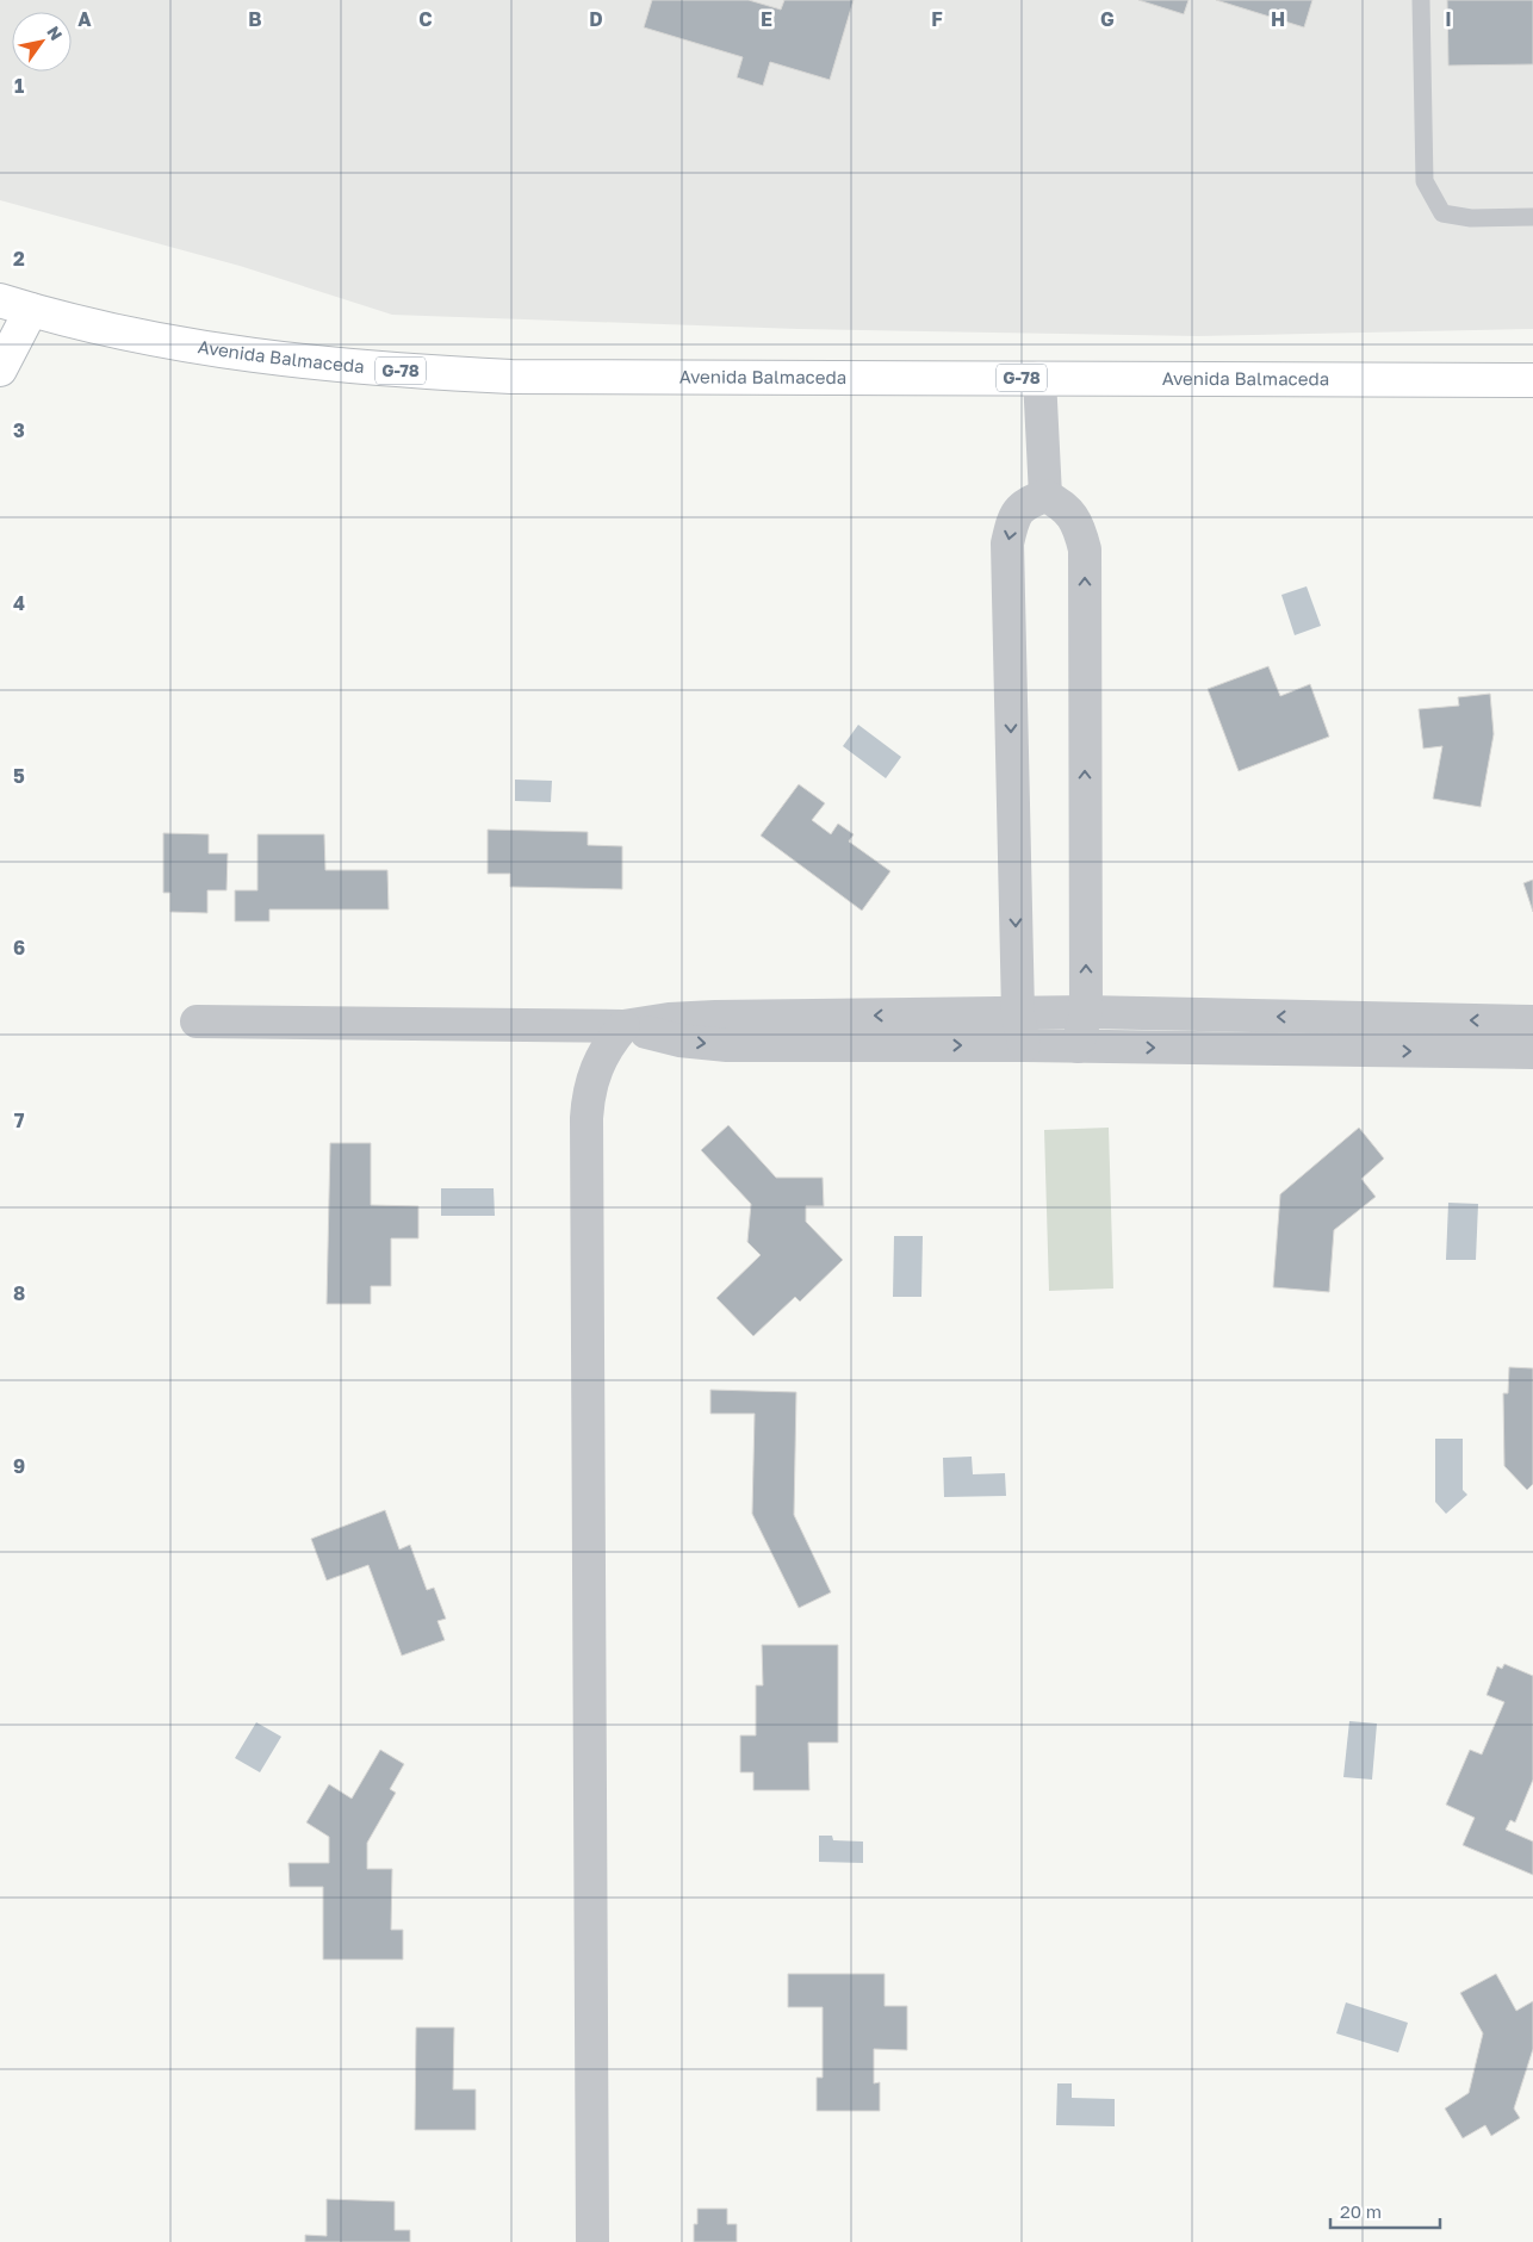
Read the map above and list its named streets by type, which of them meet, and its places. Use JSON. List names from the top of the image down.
{
  "streets": {
    "main road": ["Avenida Balmaceda", "G-78"]
  },
  "scale_bar": "20 m",
  "north": "top right",
  "grid": {
    "columns": [
      "A",
      "B",
      "C",
      "D",
      "E",
      "F",
      "G",
      "H",
      "I"
    ],
    "rows": [
      "1",
      "2",
      "3",
      "4",
      "5",
      "6",
      "7",
      "8",
      "9"
    ]
  }
}
